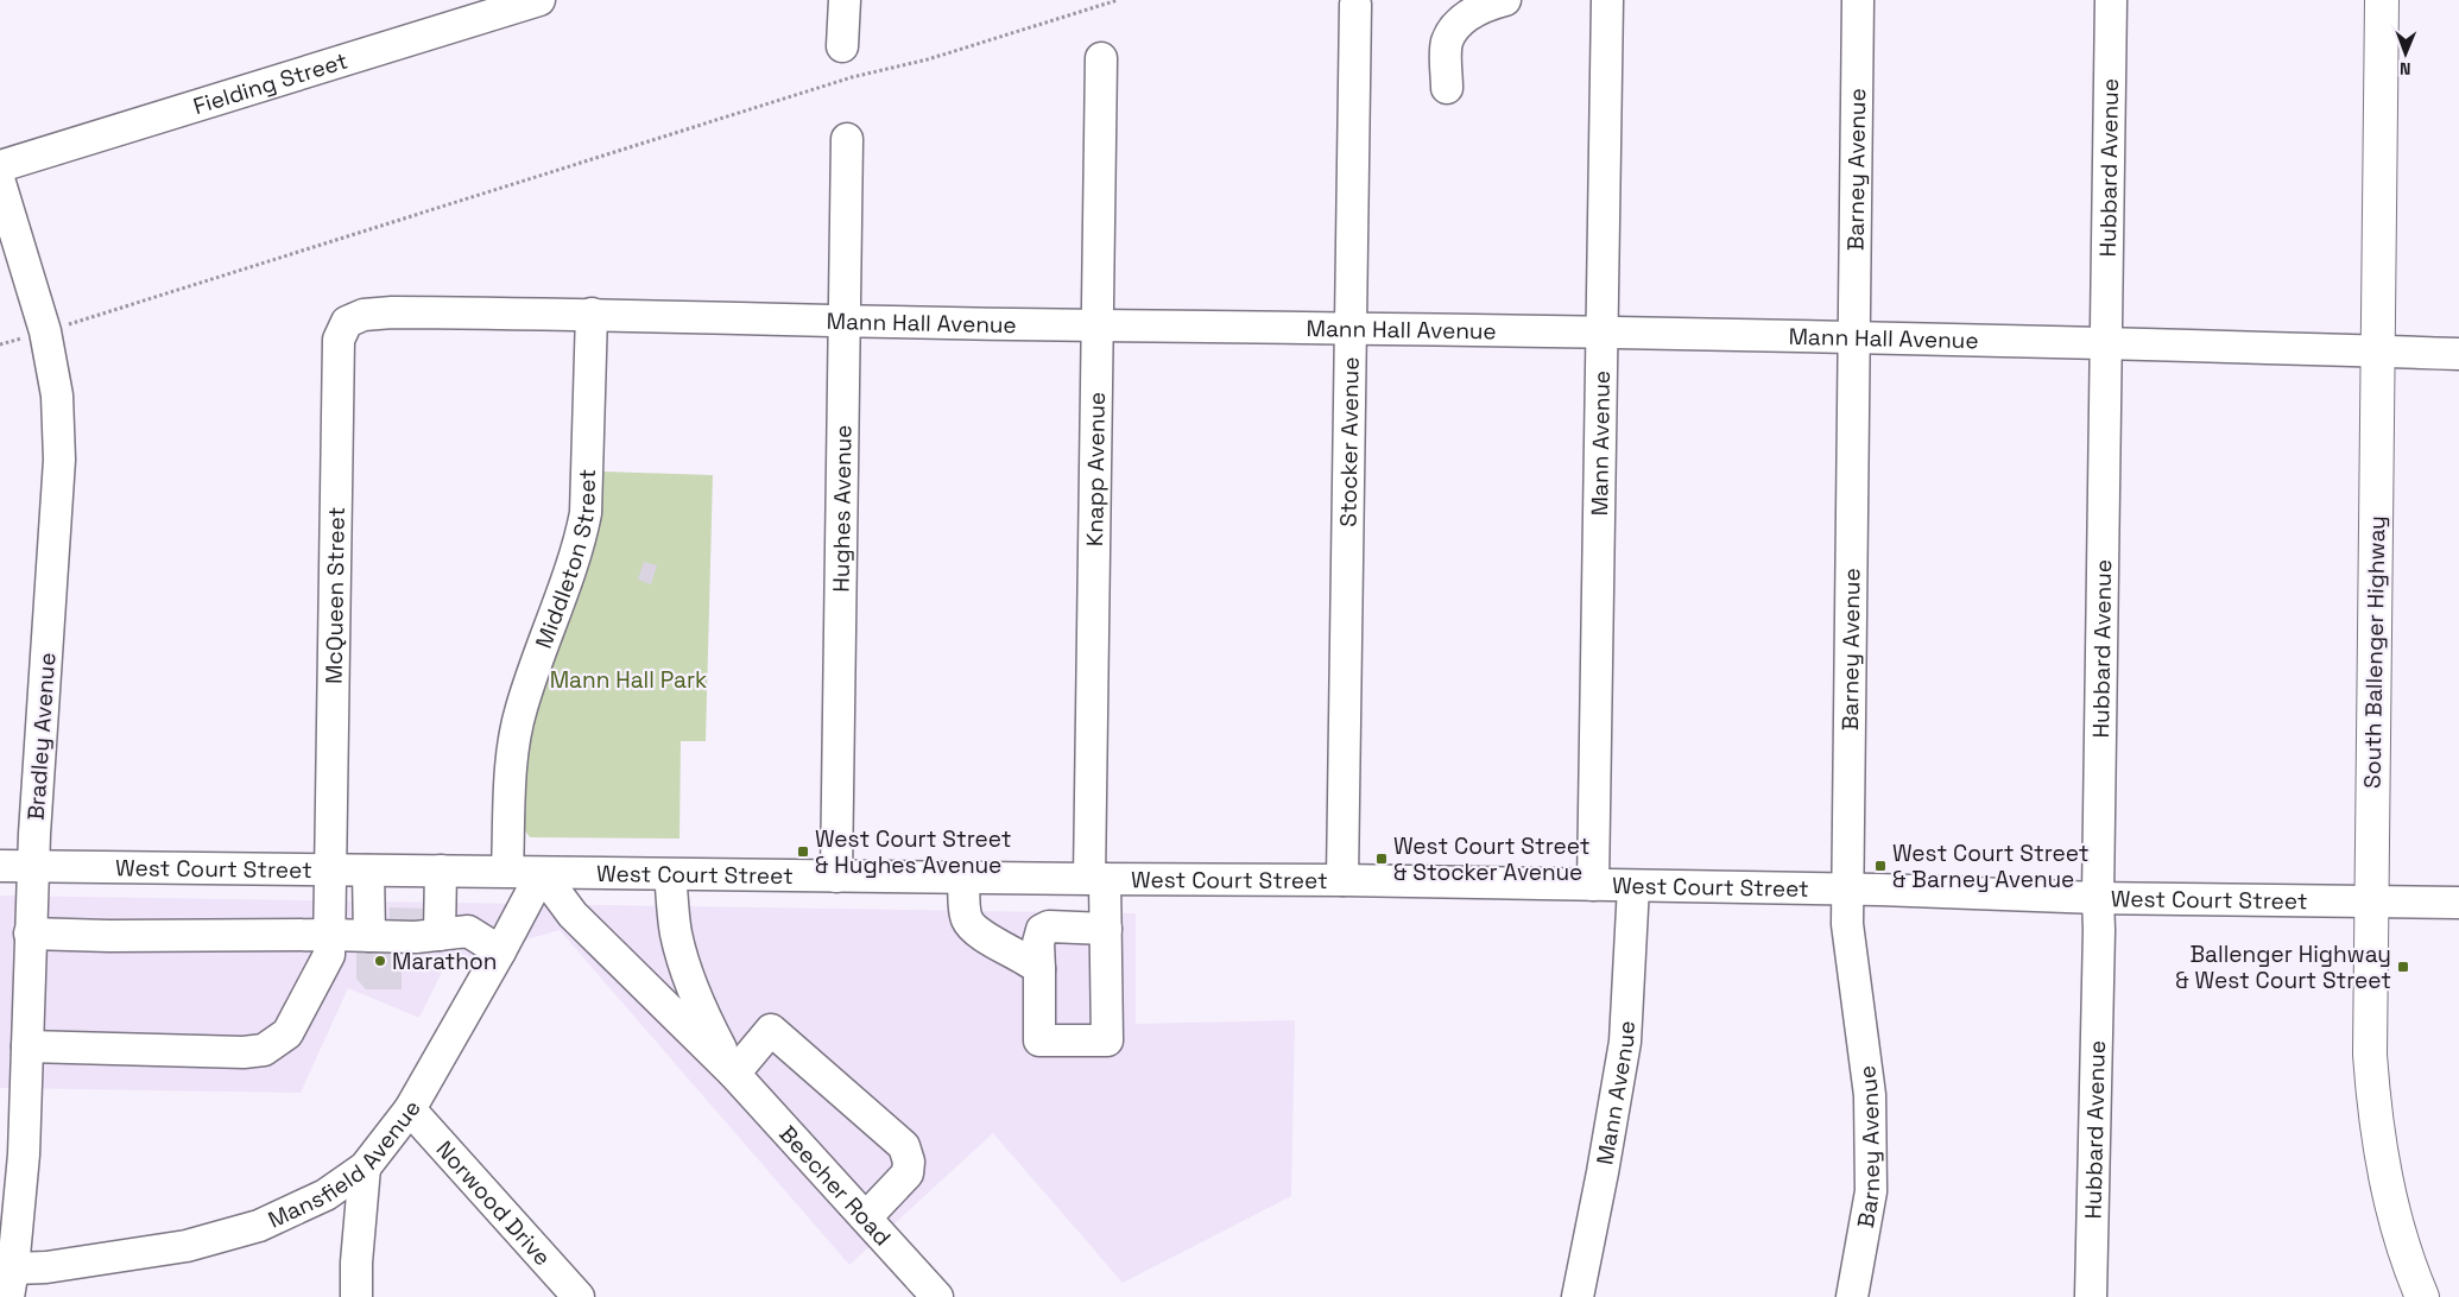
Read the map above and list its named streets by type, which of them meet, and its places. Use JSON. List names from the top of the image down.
{
  "streets": {
    "main road": ["South Ballenger Highway"],
    "street": [
      "Fielding Street",
      "Hubbard Avenue",
      "Barney Avenue",
      "Mann Hall Avenue",
      "Stocker Avenue",
      "Mann Avenue",
      "Knapp Avenue",
      "Hughes Avenue",
      "Middleton Street",
      "McQueen Street",
      "Bradley Avenue",
      "West Court Street",
      "Mansfield Avenue",
      "Beecher Road",
      "Norwood Drive"
    ]
  },
  "crossings": [
    ["Hubbard Avenue", "Mann Hall Avenue"],
    ["Hubbard Avenue", "West Court Street"],
    ["Barney Avenue", "Mann Hall Avenue"],
    ["Barney Avenue", "West Court Street"],
    ["Mann Hall Avenue", "Stocker Avenue"],
    ["Mann Hall Avenue", "Mann Avenue"],
    ["Mann Hall Avenue", "Knapp Avenue"],
    ["Mann Hall Avenue", "Hughes Avenue"],
    ["Mann Hall Avenue", "Middleton Street"],
    ["Mann Hall Avenue", "McQueen Street"],
    ["Mann Hall Avenue", "South Ballenger Highway"],
    ["Stocker Avenue", "West Court Street"],
    ["Mann Avenue", "West Court Street"],
    ["Knapp Avenue", "West Court Street"],
    ["Hughes Avenue", "West Court Street"],
    ["Middleton Street", "West Court Street"],
    ["McQueen Street", "Bradley Avenue"],
    ["McQueen Street", "West Court Street"],
    ["South Ballenger Highway", "West Court Street"],
    ["Bradley Avenue", "West Court Street"],
    ["Bradley Avenue", "Mansfield Avenue"],
    ["West Court Street", "Mansfield Avenue"],
    ["West Court Street", "Beecher Road"],
    ["Mansfield Avenue", "Beecher Road"],
    ["Mansfield Avenue", "Norwood Drive"]
  ],
  "parks": ["Mann Hall Park"],
  "places": {
    "transit": [
      "West Court Street & Hughes Avenue",
      "West Court Street & Stocker Avenue",
      "West Court Street & Barney Avenue",
      "Ballenger Highway & West Court Street"
    ],
    "other": ["Marathon"]
  },
  "north": "bottom"
}
